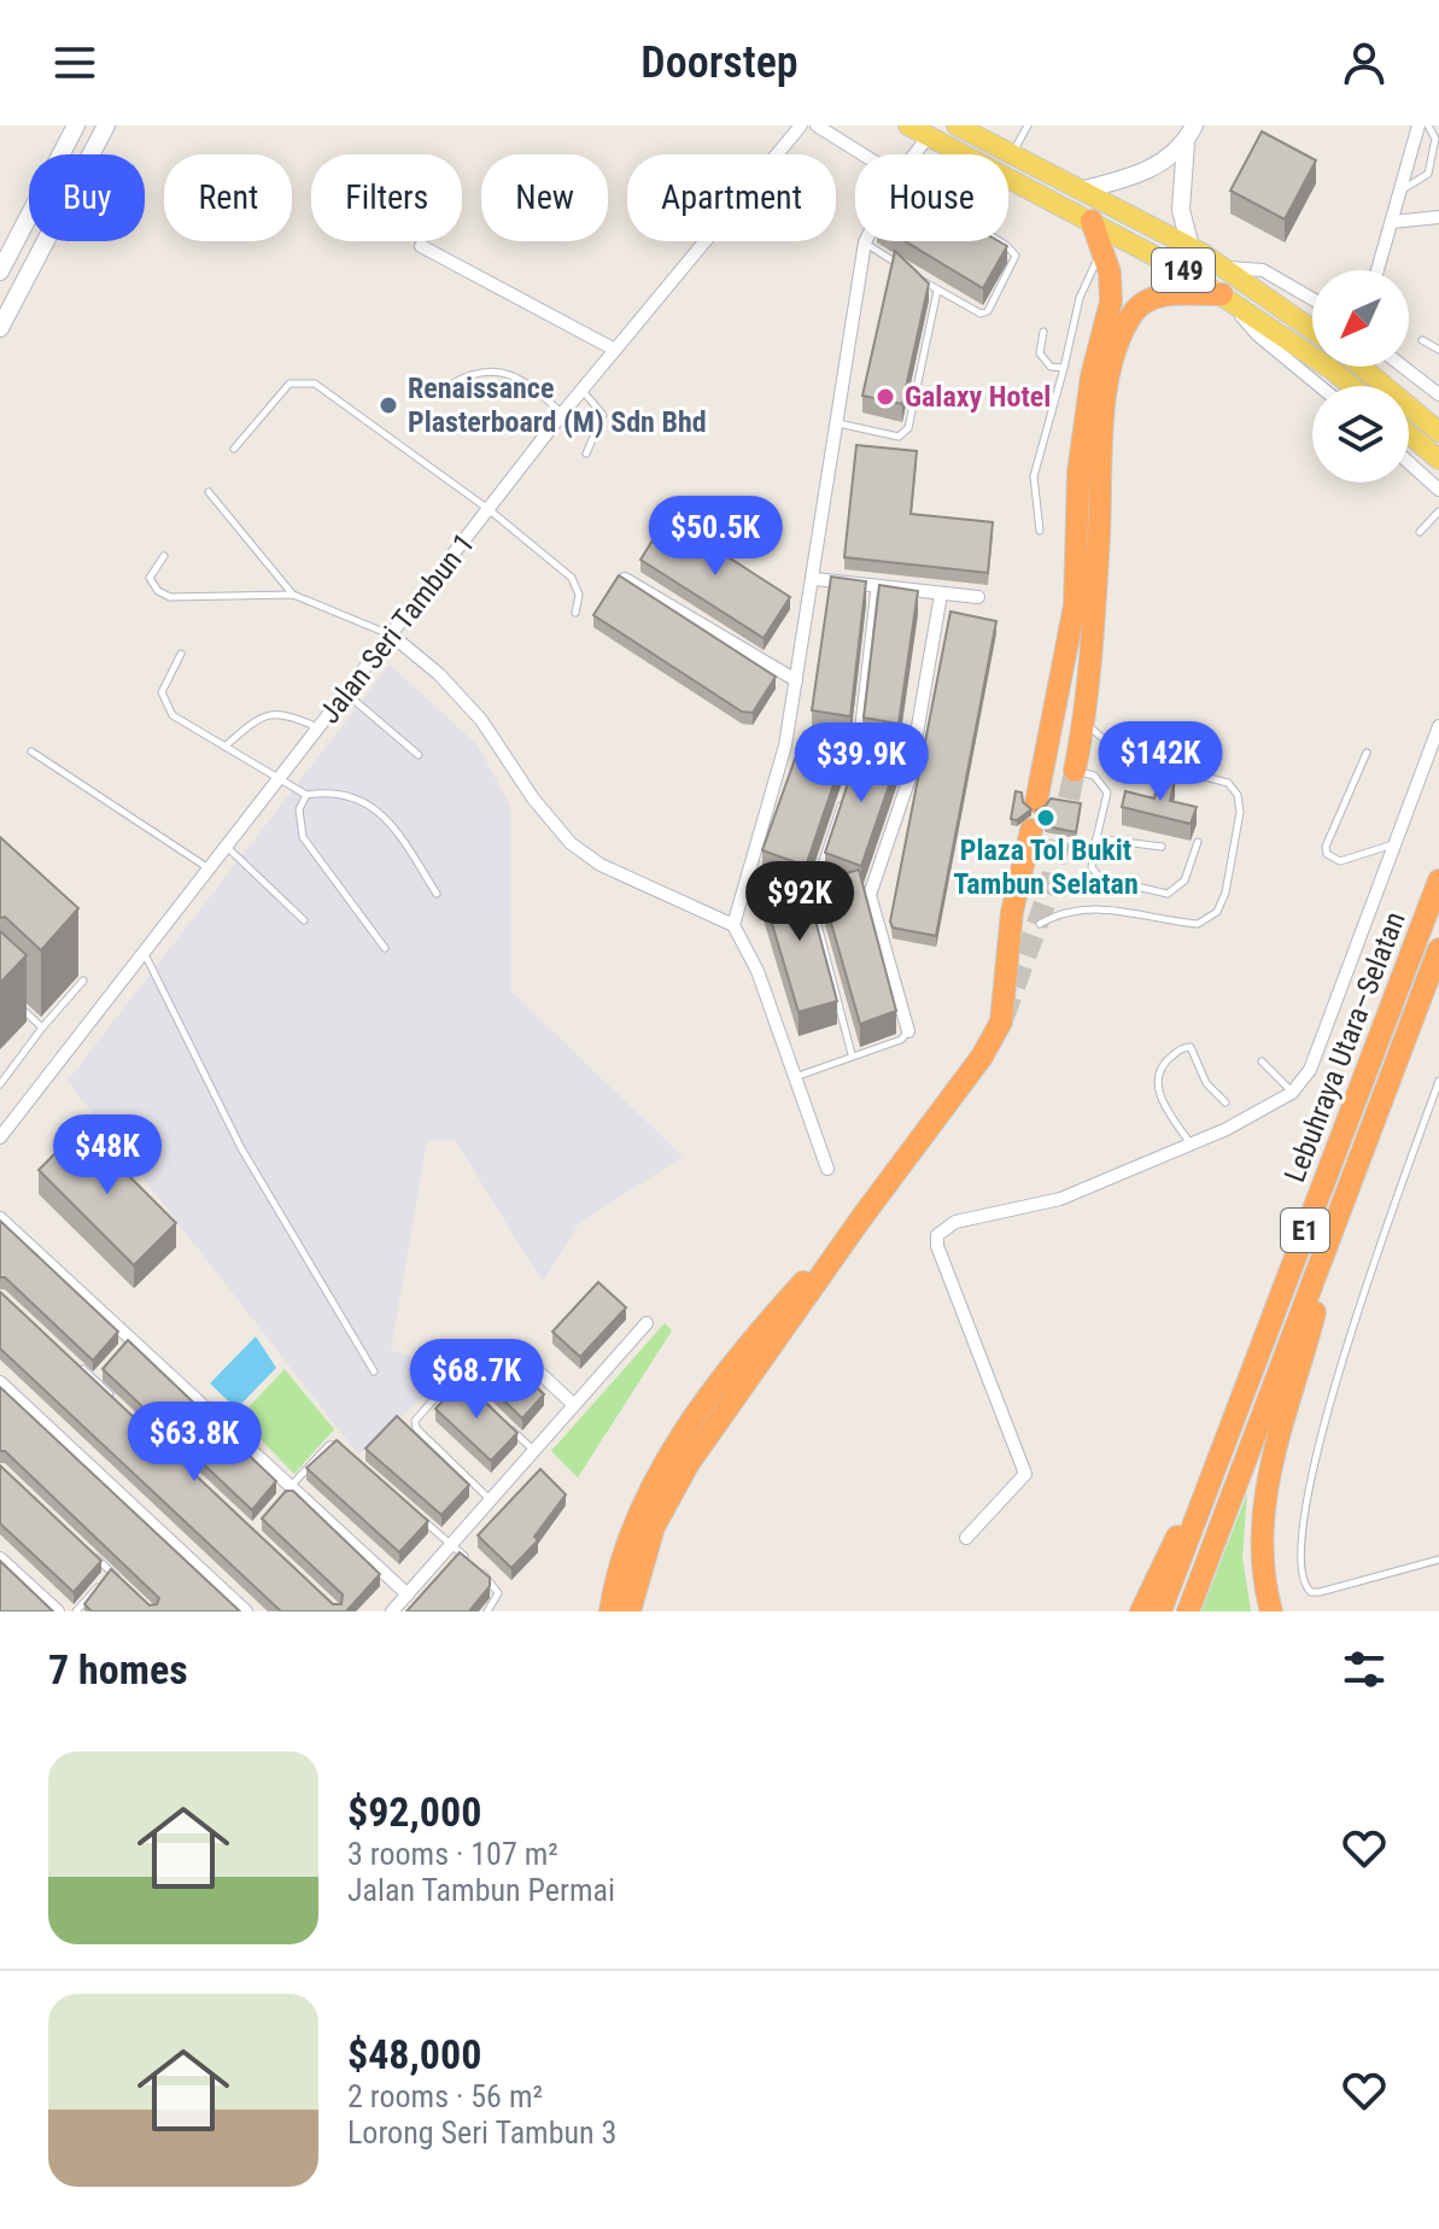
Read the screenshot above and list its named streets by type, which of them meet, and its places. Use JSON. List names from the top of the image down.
{
  "streets": {
    "highway": ["Lebuhraya Utara–Selatan", "E1"],
    "main road": ["149"],
    "street": ["Jalan Seri Tambun 1"]
  },
  "places": ["Galaxy Hotel", "Renaissance Plasterboard (M) Sdn Bhd", "Plaza Tol Bukit Tambun Selatan"],
  "north": "bottom left",
  "page": {
    "header": "Doorstep",
    "chip": [
      "Buy",
      "Rent",
      "Filters",
      "New",
      "Apartment",
      "House"
    ],
    "price": [
      "$50.5K",
      "$142K",
      "$39.9K",
      "$92K",
      "$48K",
      "$68.7K",
      "$63.8K"
    ],
    "heading": "7 homes",
    "list": [
      {
        "name": "$92,000",
        "note": "3 rooms · 107 m² · Jalan Tambun Permai"
      },
      {
        "name": "$48,000",
        "note": "2 rooms · 56 m² · Lorong Seri Tambun 3"
      }
    ]
  }
}
